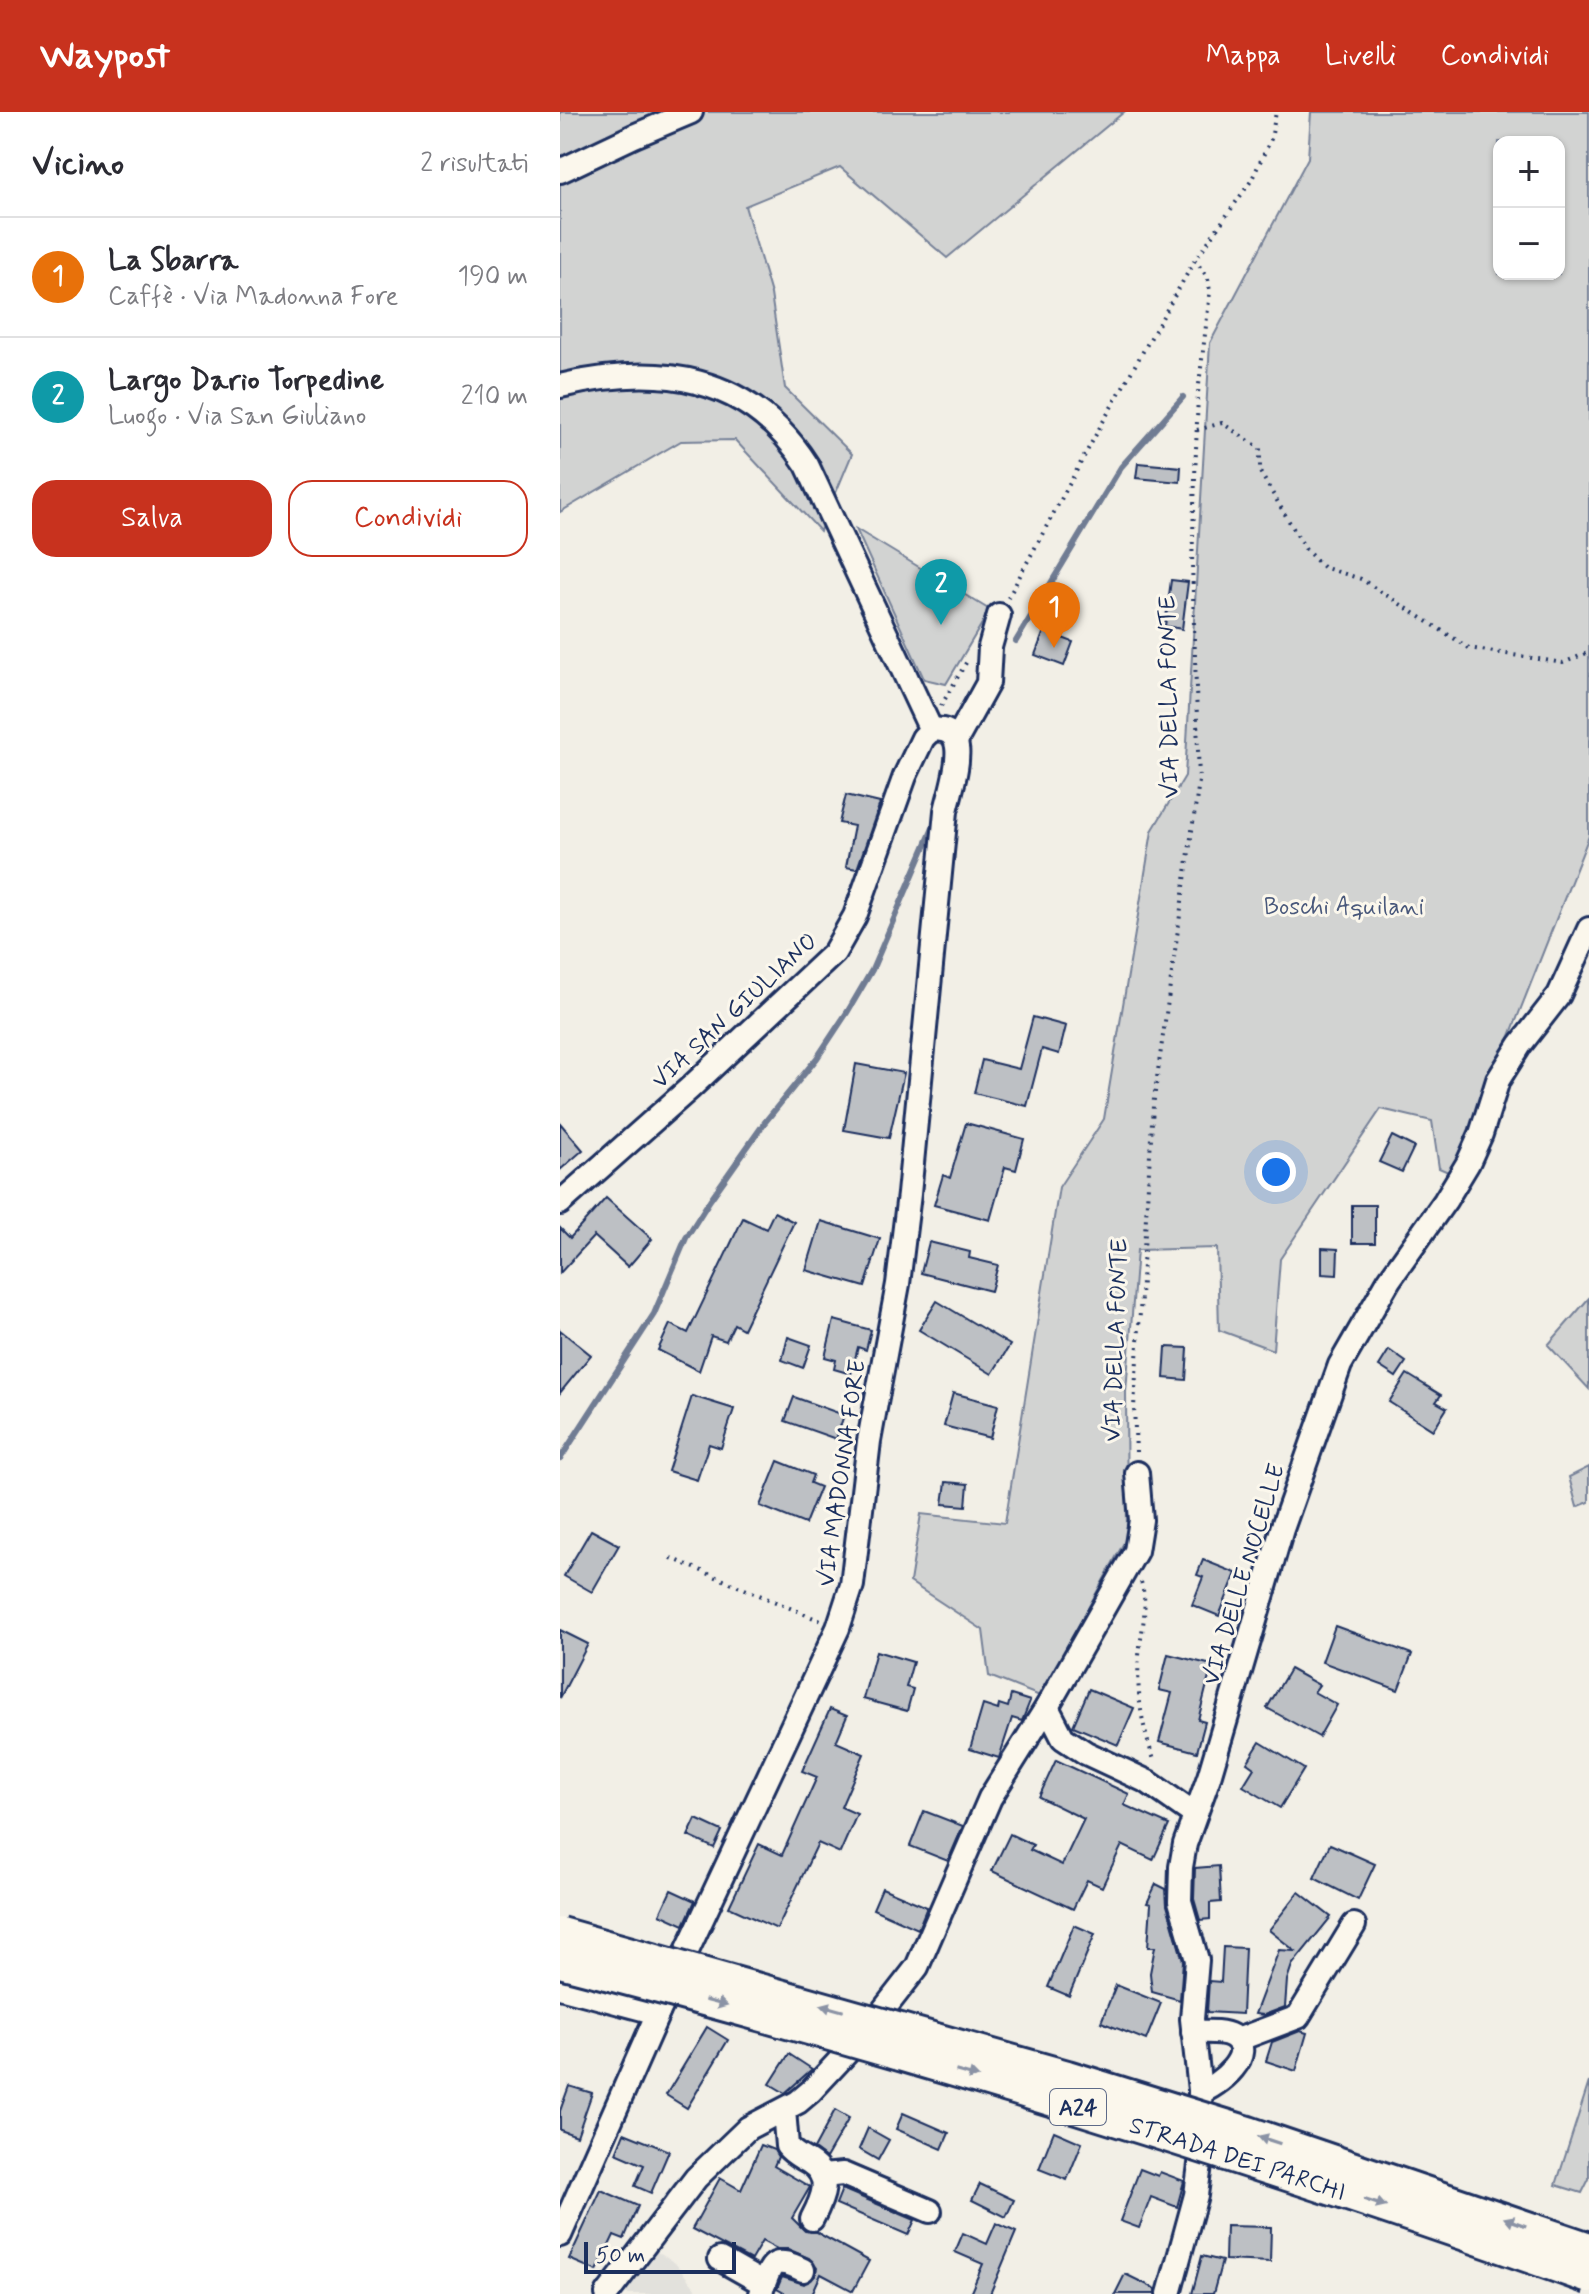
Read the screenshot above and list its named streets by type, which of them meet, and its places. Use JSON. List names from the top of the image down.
{
  "streets": {
    "highway": ["A24", "STRADA DEI PARCHI"],
    "street": [
      "VIA DELLA FONTE",
      "VIA SAN GIULIANO",
      "VIA MADONNA FORE",
      "VIA DELLE NOCELLE"
    ]
  },
  "parks": ["Boschi Aquilani"],
  "scale_bar": "50 m",
  "page": {
    "header": "Waypost",
    "nav": ["Mappa", "Livelli", "Condividi"],
    "heading": ["Vicino", "2 risultati"],
    "map_buttons": ["+", "−"],
    "list": [
      {
        "mark": "1",
        "name": "La Sbarra",
        "note": "Caffè · Via Madonna Fore",
        "value": "190 m"
      },
      {
        "mark": "2",
        "name": "Largo Dario Torpedine",
        "note": "Luogo · Via San Giuliano",
        "value": "210 m"
      }
    ],
    "buttons": ["Salva", "Condividi"],
    "pins": ["2", "1"],
    "scale": "50 m"
  }
}
